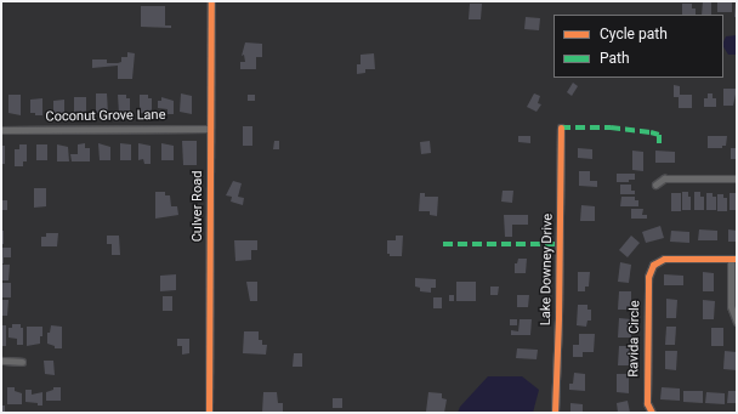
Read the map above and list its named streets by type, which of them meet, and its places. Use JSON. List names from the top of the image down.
{
  "streets": {
    "street": [
      "Coconut Grove Lane",
      "Culver Road",
      "Lake Downey Drive",
      "Ravida Circle"
    ]
  },
  "crossings": [
    ["Coconut Grove Lane", "Culver Road"]
  ],
  "legend": ["Cycle path", "Path"]
}
